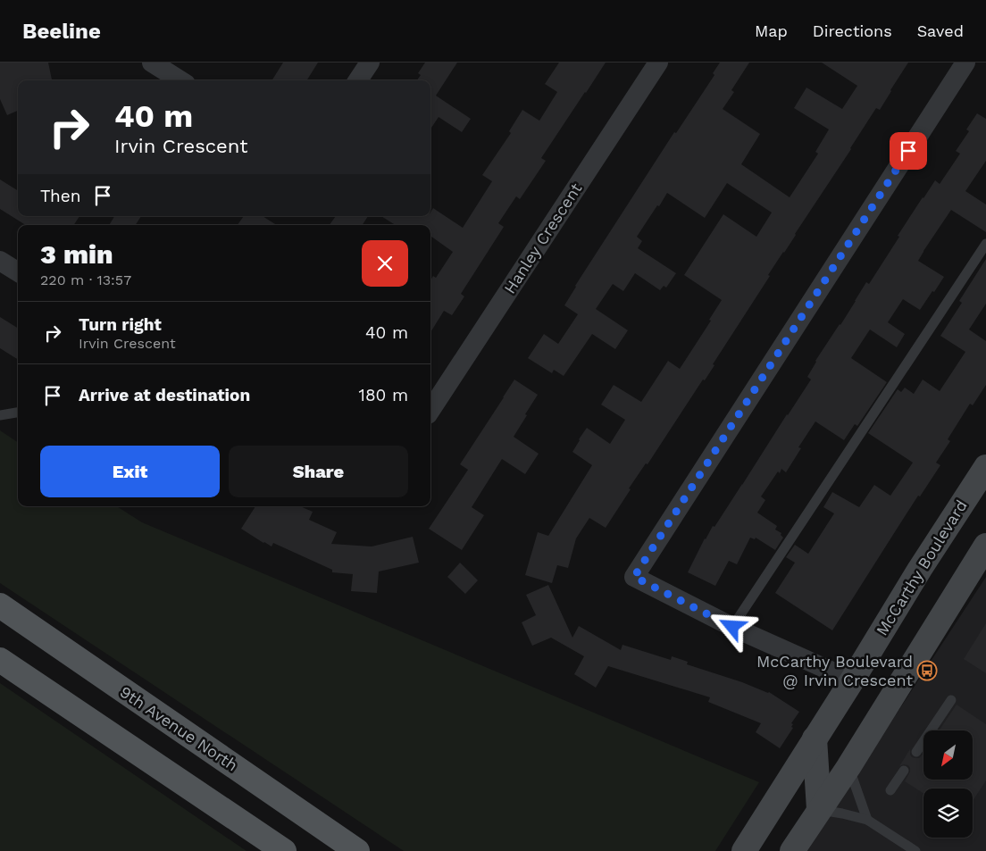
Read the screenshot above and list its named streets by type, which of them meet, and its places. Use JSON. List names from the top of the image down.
{
  "streets": {
    "main road": ["McCarthy Boulevard", "9th Avenue North"],
    "street": ["Hanley Crescent"]
  },
  "places": {
    "bus stop": ["McCarthy Boulevard @ Irvin Crescent"]
  },
  "north": "bottom left",
  "page": {
    "header": "Beeline",
    "nav": ["Map", "Directions", "Saved"],
    "turn": ["40 m", "Irvin Crescent"],
    "then": "Then",
    "heading": ["3 min", "220 m · 13:57"],
    "list": [
      {
        "name": "Turn right",
        "note": "Irvin Crescent",
        "value": "40 m"
      },
      {
        "name": "Arrive at destination",
        "value": "180 m"
      }
    ],
    "buttons": ["Exit", "Share"]
  }
}
